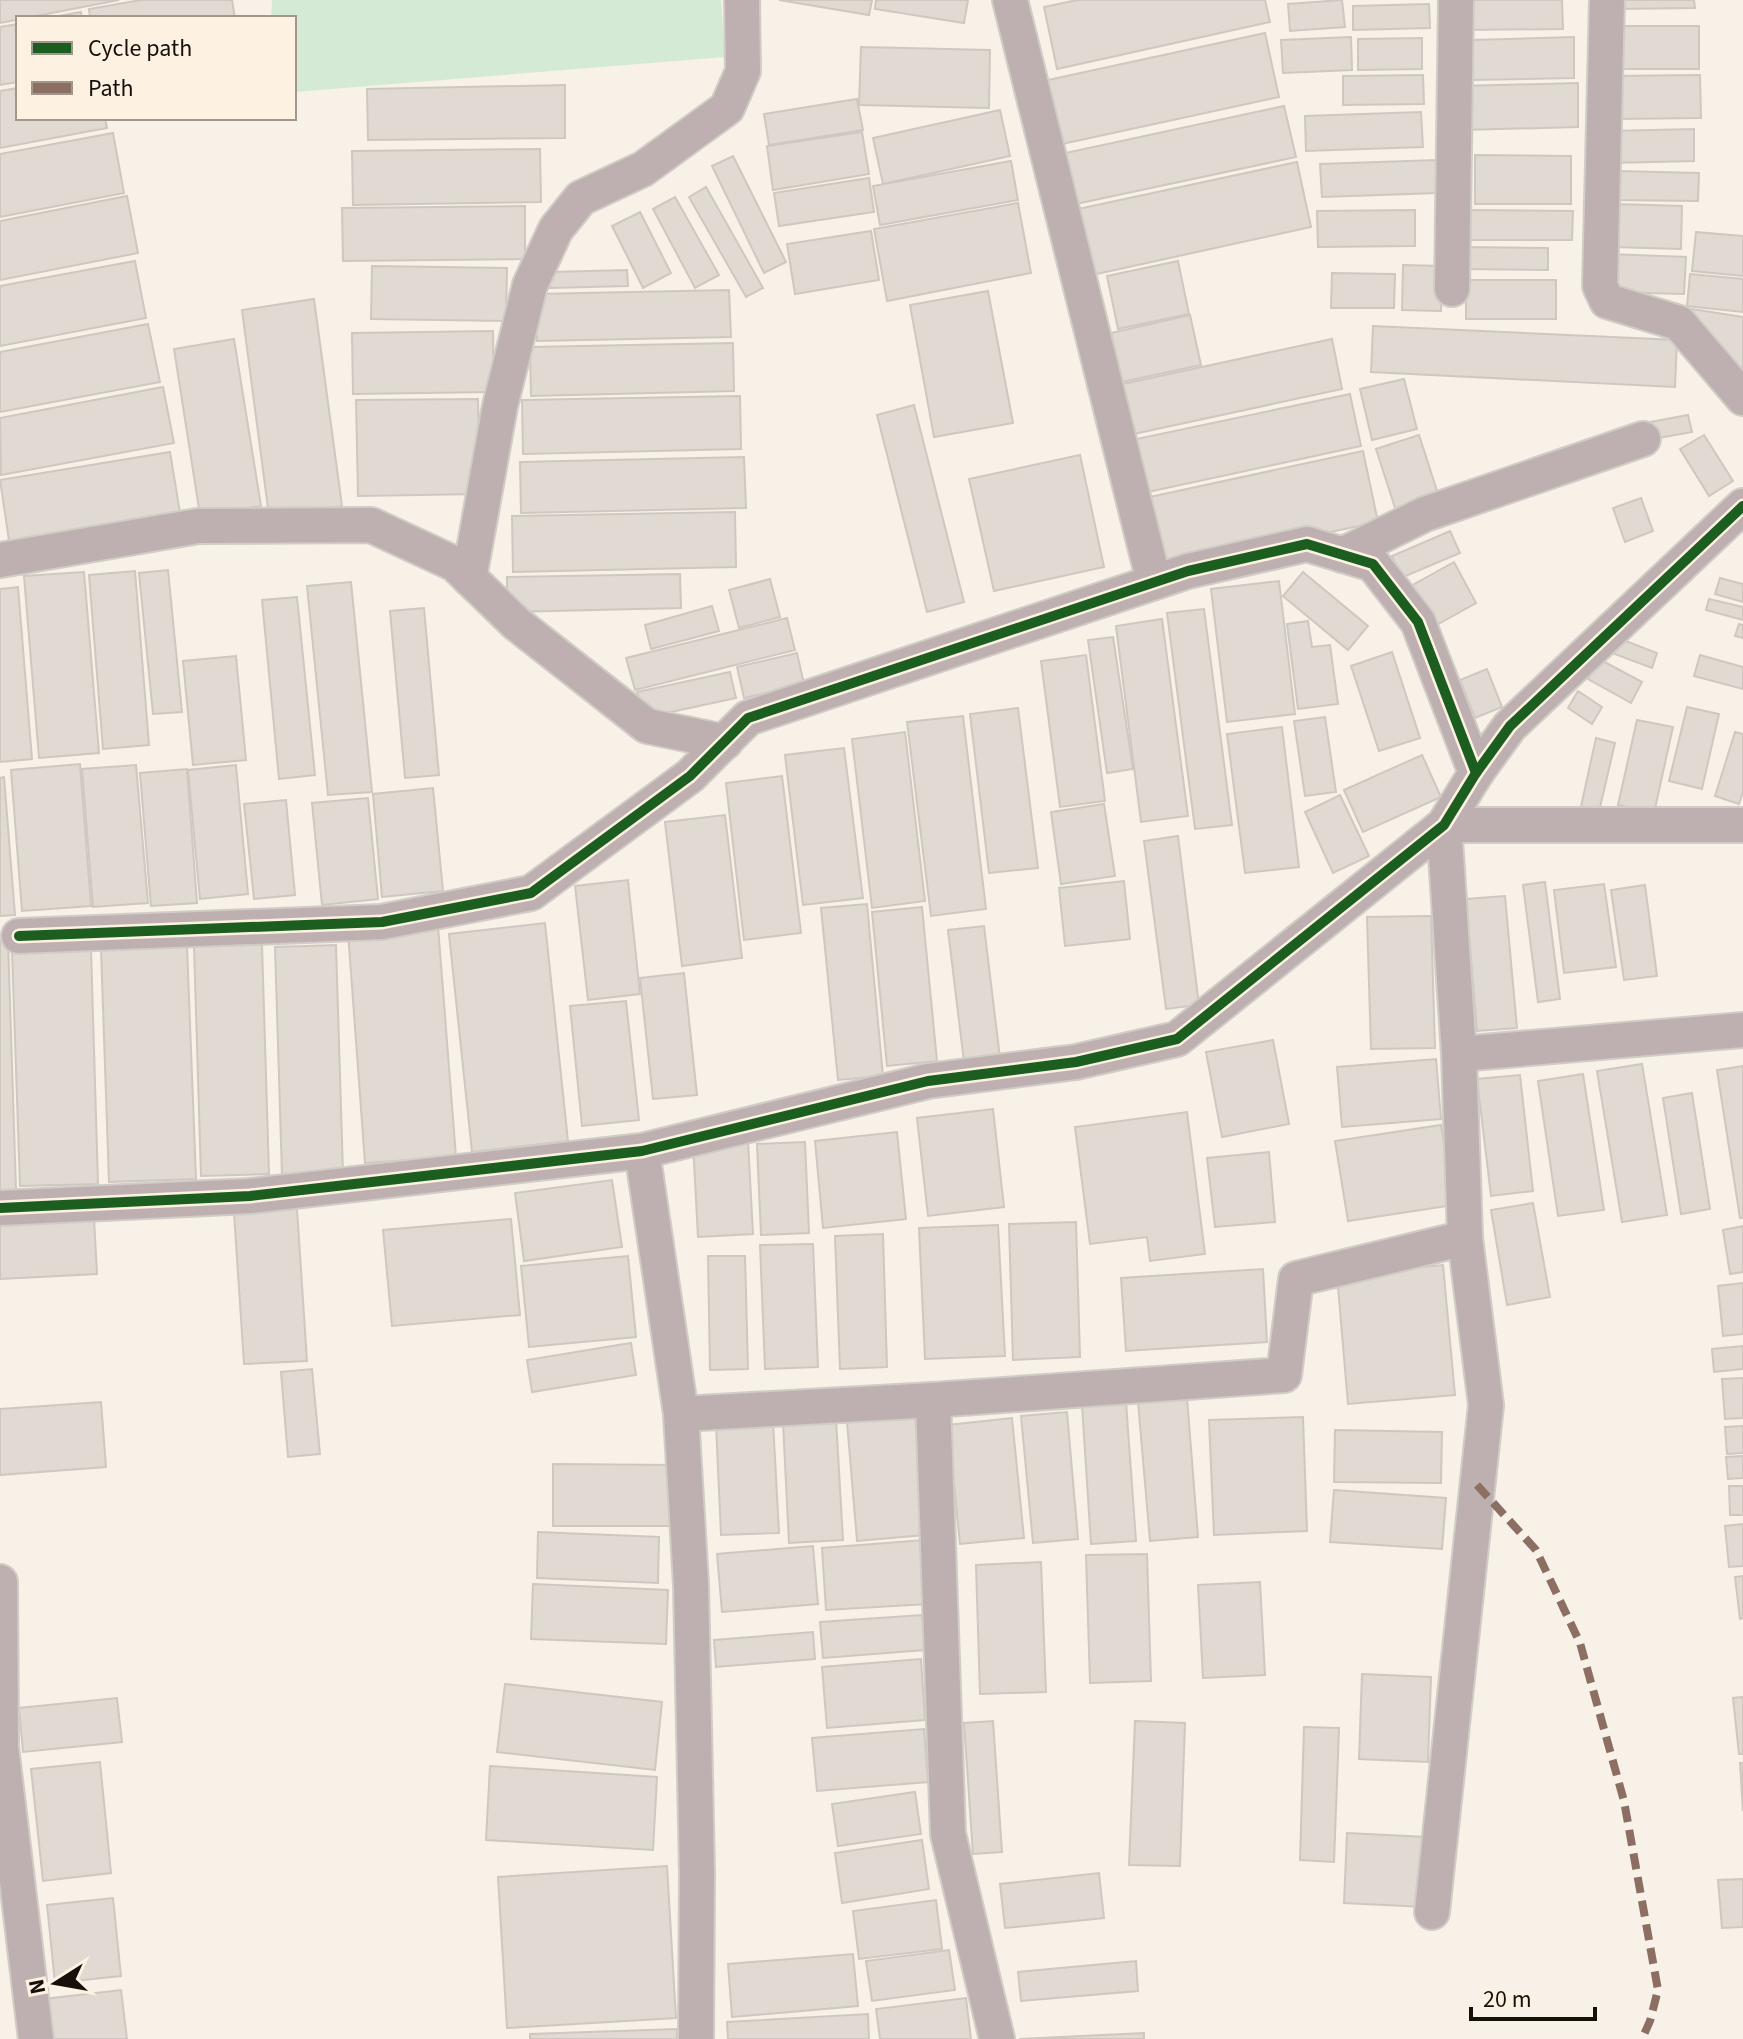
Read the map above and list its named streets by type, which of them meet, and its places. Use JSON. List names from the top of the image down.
{
  "legend": ["Cycle path", "Path"],
  "scale_bar": "20 m",
  "north": "left"
}
